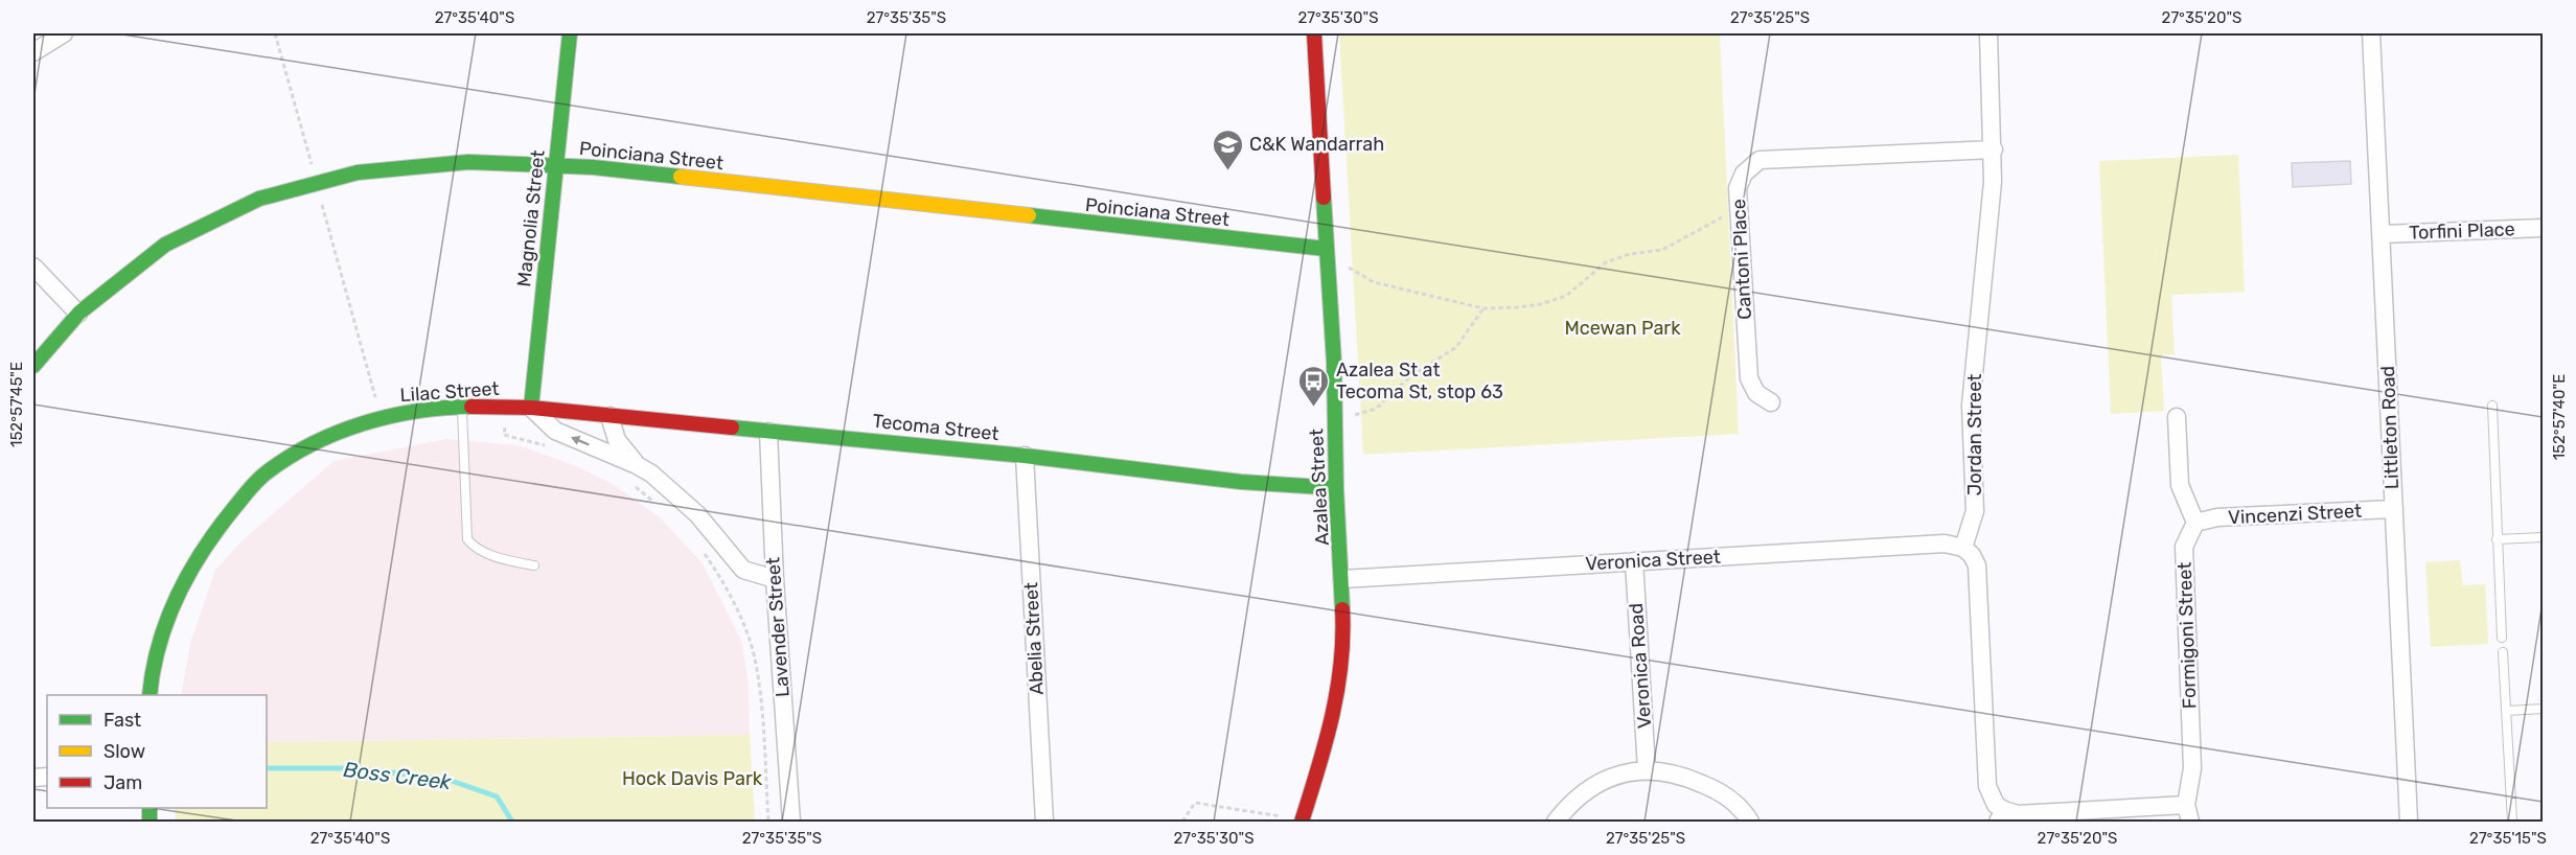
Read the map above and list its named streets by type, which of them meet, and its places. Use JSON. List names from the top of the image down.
{
  "streets": {
    "street": [
      "Poinciana Street",
      "Magnolia Street",
      "Torfini Place",
      "Cantoni Place",
      "Lilac Street",
      "Tecoma Street",
      "Littleton Road",
      "Jordan Street",
      "Azalea Street",
      "Vincenzi Street",
      "Veronica Street",
      "Lavender Street",
      "Formigoni Street",
      "Abelia Street",
      "Veronica Road"
    ]
  },
  "crossings": [
    ["Poinciana Street", "Magnolia Street"],
    ["Poinciana Street", "Azalea Street"],
    ["Magnolia Street", "Lilac Street"],
    ["Magnolia Street", "Tecoma Street"],
    ["Torfini Place", "Littleton Road"],
    ["Cantoni Place", "Jordan Street"],
    ["Lilac Street", "Tecoma Street"],
    ["Tecoma Street", "Azalea Street"],
    ["Tecoma Street", "Lavender Street"],
    ["Tecoma Street", "Abelia Street"],
    ["Littleton Road", "Vincenzi Street"],
    ["Jordan Street", "Veronica Street"],
    ["Azalea Street", "Veronica Street"],
    ["Vincenzi Street", "Formigoni Street"],
    ["Veronica Street", "Veronica Road"]
  ],
  "water": ["Boss Creek"],
  "parks": ["Mcewan Park", "Hock Davis Park"],
  "places": {
    "school or university": ["C&K Wandarrah"],
    "bus stop": ["Azalea St at Tecoma St, stop 63"]
  },
  "legend": ["Fast", "Slow", "Jam"],
  "coordinates": [
    "27°35'40\"S",
    "27°35'35\"S",
    "27°35'30\"S",
    "27°35'25\"S",
    "27°35'20\"S",
    "152°57'45\"E",
    "152°57'40\"E",
    "27°35'15\"S"
  ]
}
